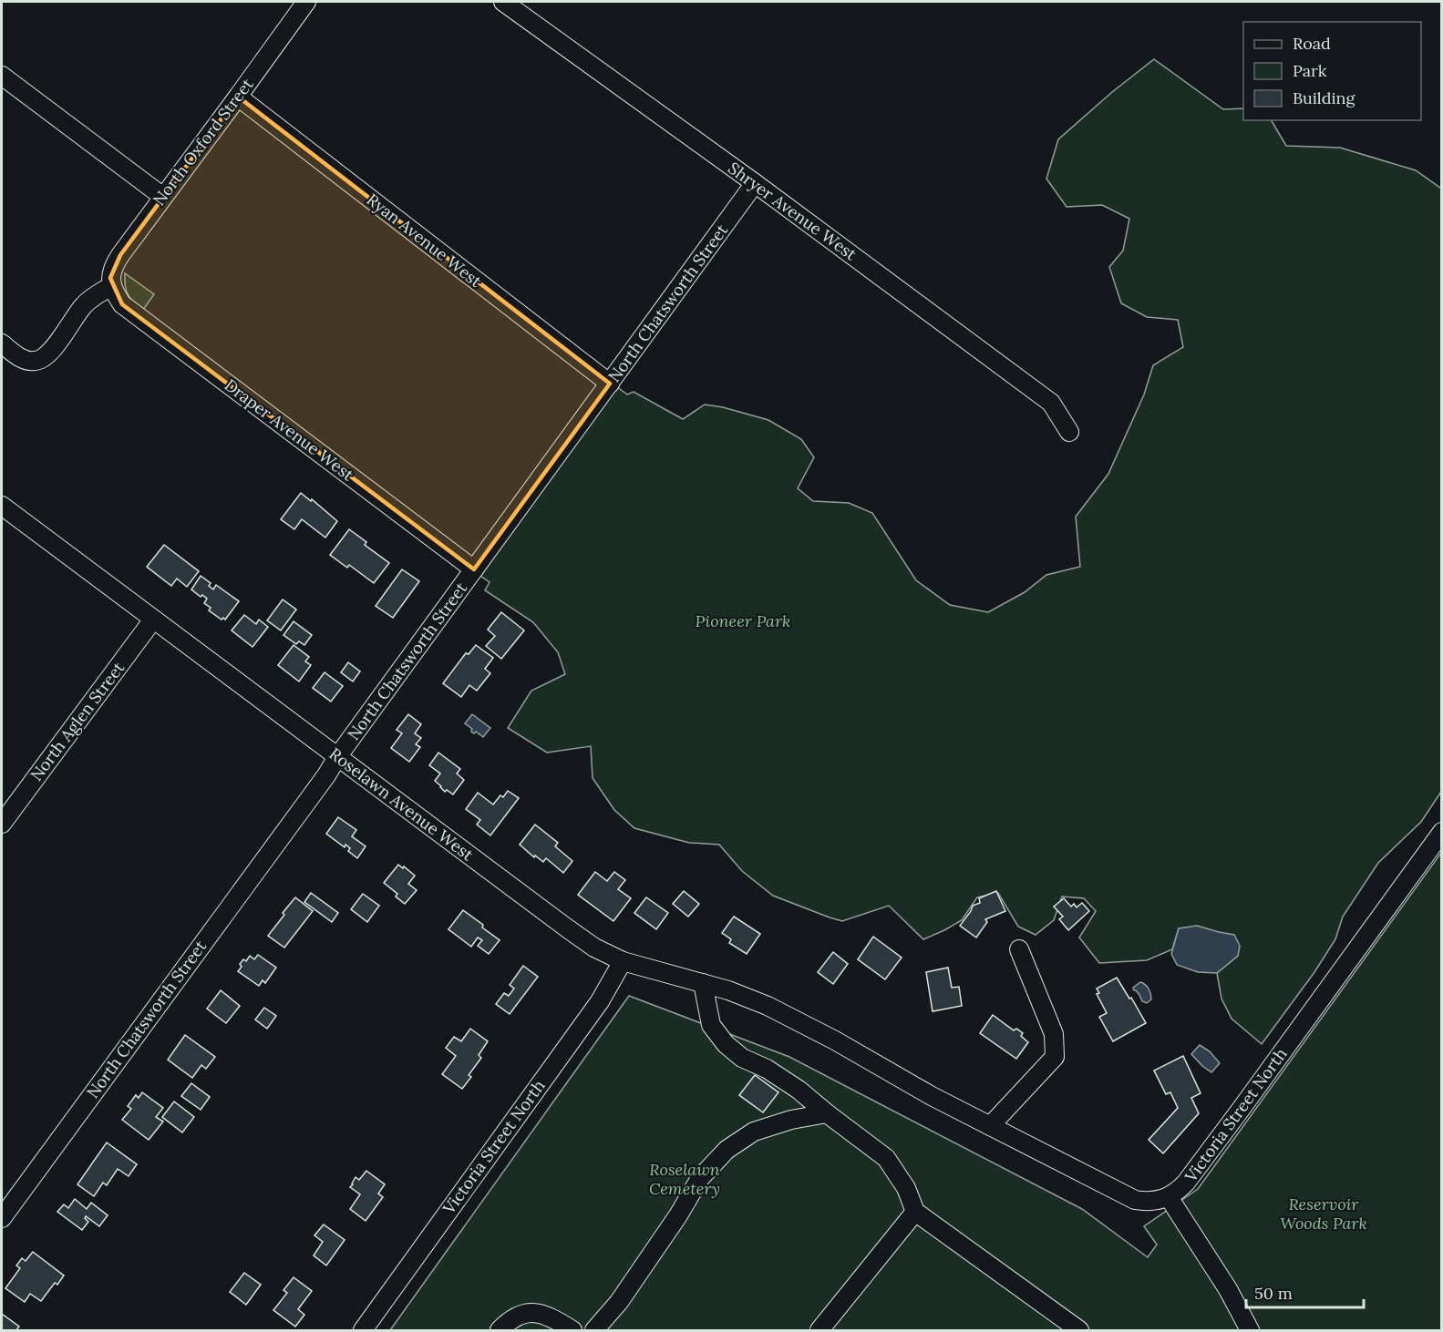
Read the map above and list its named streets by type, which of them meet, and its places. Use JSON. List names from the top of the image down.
{
  "streets": {
    "street": [
      "North Oxford Street",
      "Shryer Avenue West",
      "Ryan Avenue West",
      "North Chatsworth Street",
      "Draper Avenue West",
      "North Aglen Street",
      "Roselawn Avenue West",
      "Victoria Street North"
    ]
  },
  "crossings": [
    ["North Oxford Street", "Ryan Avenue West"],
    ["North Oxford Street", "Draper Avenue West"],
    ["Shryer Avenue West", "North Chatsworth Street"],
    ["Ryan Avenue West", "North Chatsworth Street"],
    ["North Chatsworth Street", "Draper Avenue West"],
    ["North Chatsworth Street", "Roselawn Avenue West"],
    ["North Aglen Street", "Roselawn Avenue West"],
    ["Roselawn Avenue West", "Victoria Street North"]
  ],
  "parks": ["Pioneer Park", "Roselawn Cemetery", "Reservoir Woods Park"],
  "legend": ["Road", "Park", "Building"],
  "scale_bar": "50 m"
}
